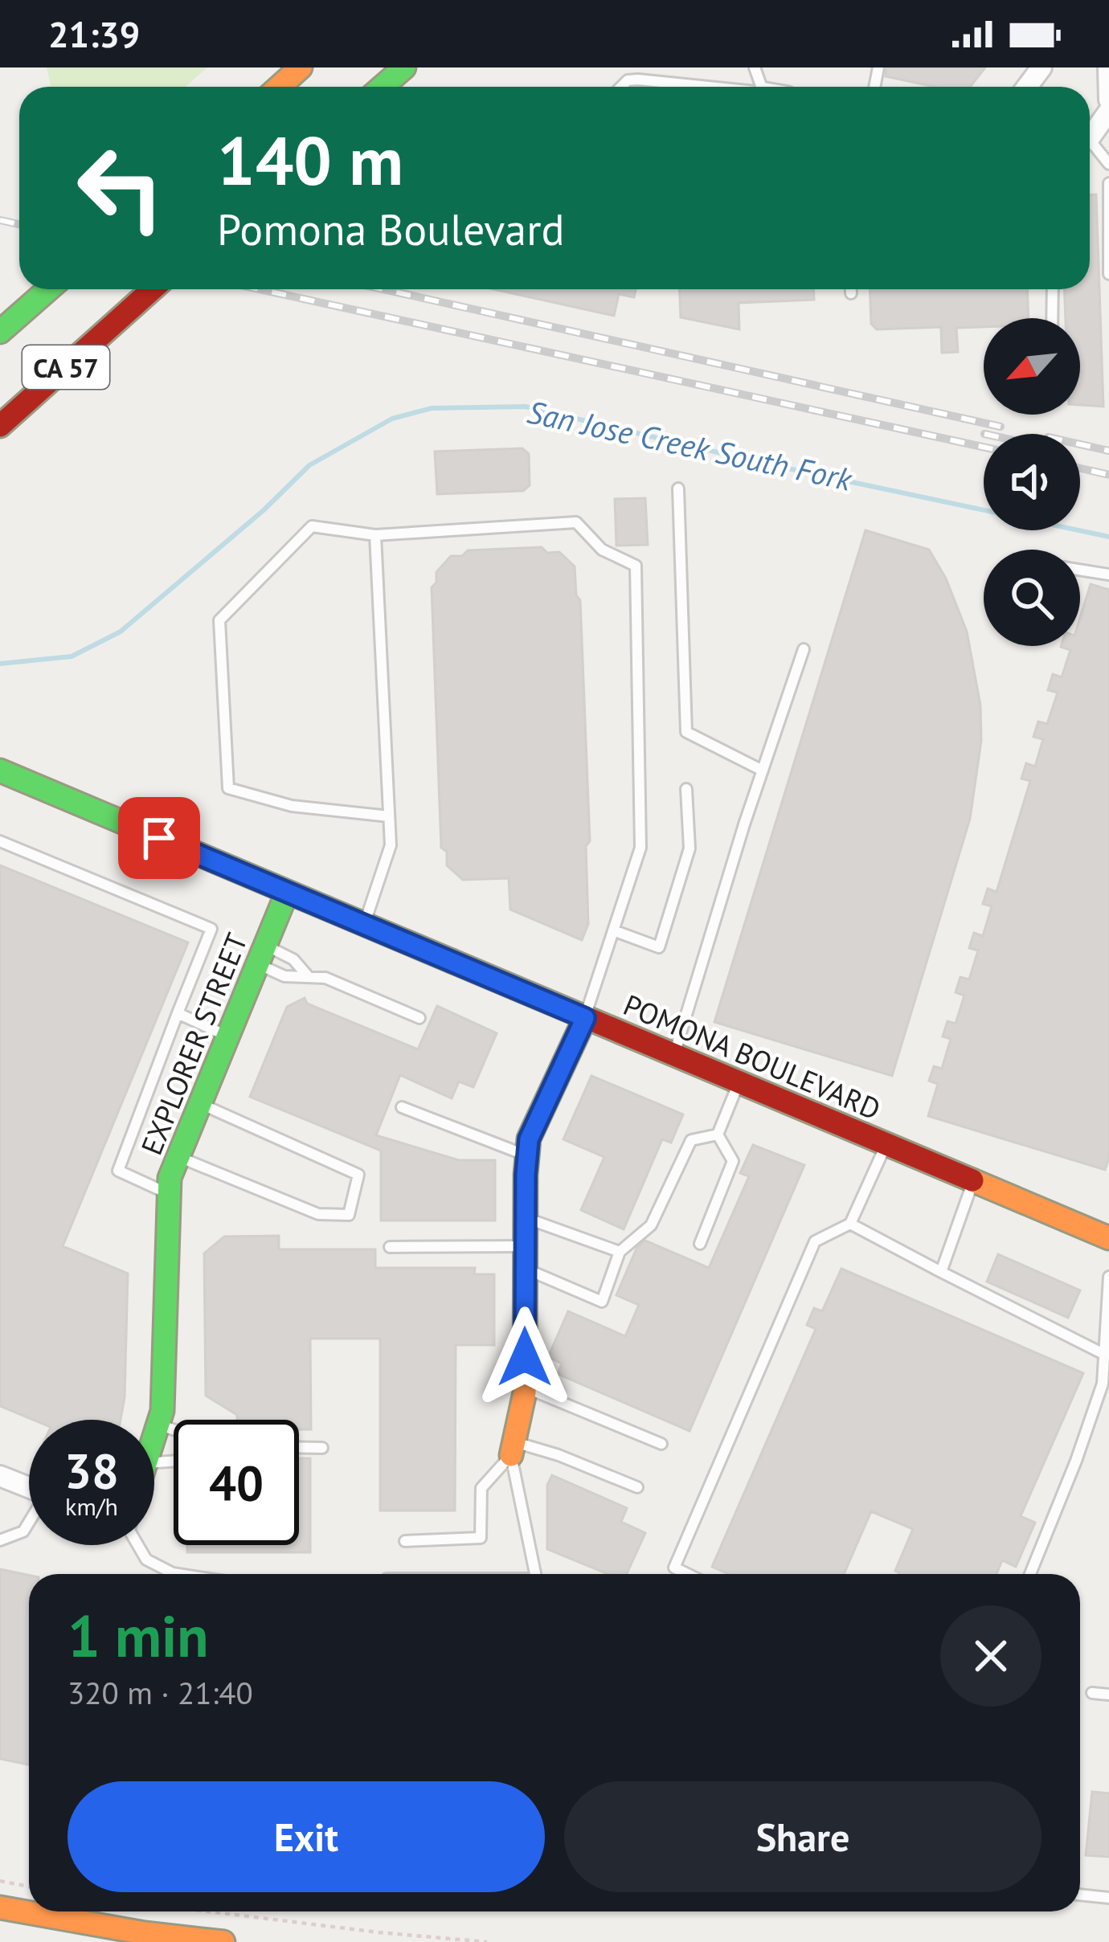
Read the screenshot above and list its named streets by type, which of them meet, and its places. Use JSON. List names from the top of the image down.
{
  "streets": {
    "main road": ["CA 57", "EXPLORER STREET", "POMONA BOULEVARD"]
  },
  "crossings": [
    ["EXPLORER STREET", "POMONA BOULEVARD"]
  ],
  "water": ["San Jose Creek South Fork"],
  "north": "bottom left",
  "page": {
    "status": "21:39",
    "turn": ["140 m", "Pomona Boulevard"],
    "speed": "38 km/h",
    "limit": "40",
    "heading": ["1 min", "320 m · 21:40"],
    "buttons": ["Exit", "Share"]
  }
}
